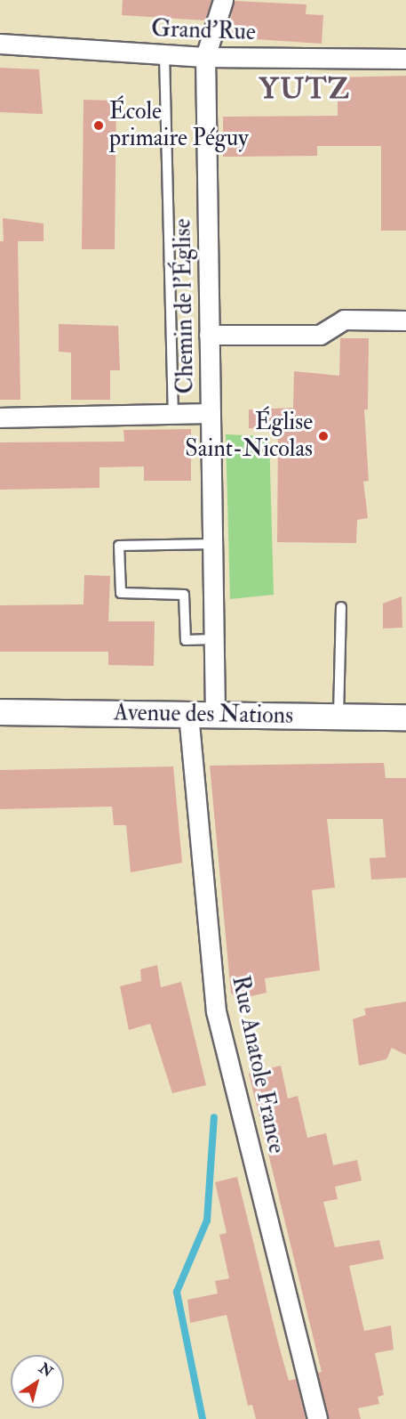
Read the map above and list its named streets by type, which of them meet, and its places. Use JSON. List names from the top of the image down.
{
  "streets": {
    "main road": ["Avenue des Nations"],
    "street": ["Grand'Rue", "Chemin de l'Église", "Rue Anatole France"]
  },
  "crossings": [
    ["Grand'Rue", "Chemin de l'Église"],
    ["Chemin de l'Église", "Avenue des Nations"],
    ["Avenue des Nations", "Rue Anatole France"]
  ],
  "districts": ["YUTZ"],
  "places": ["École primaire Péguy", "Église Saint-Nicolas"],
  "north": "top right"
}
